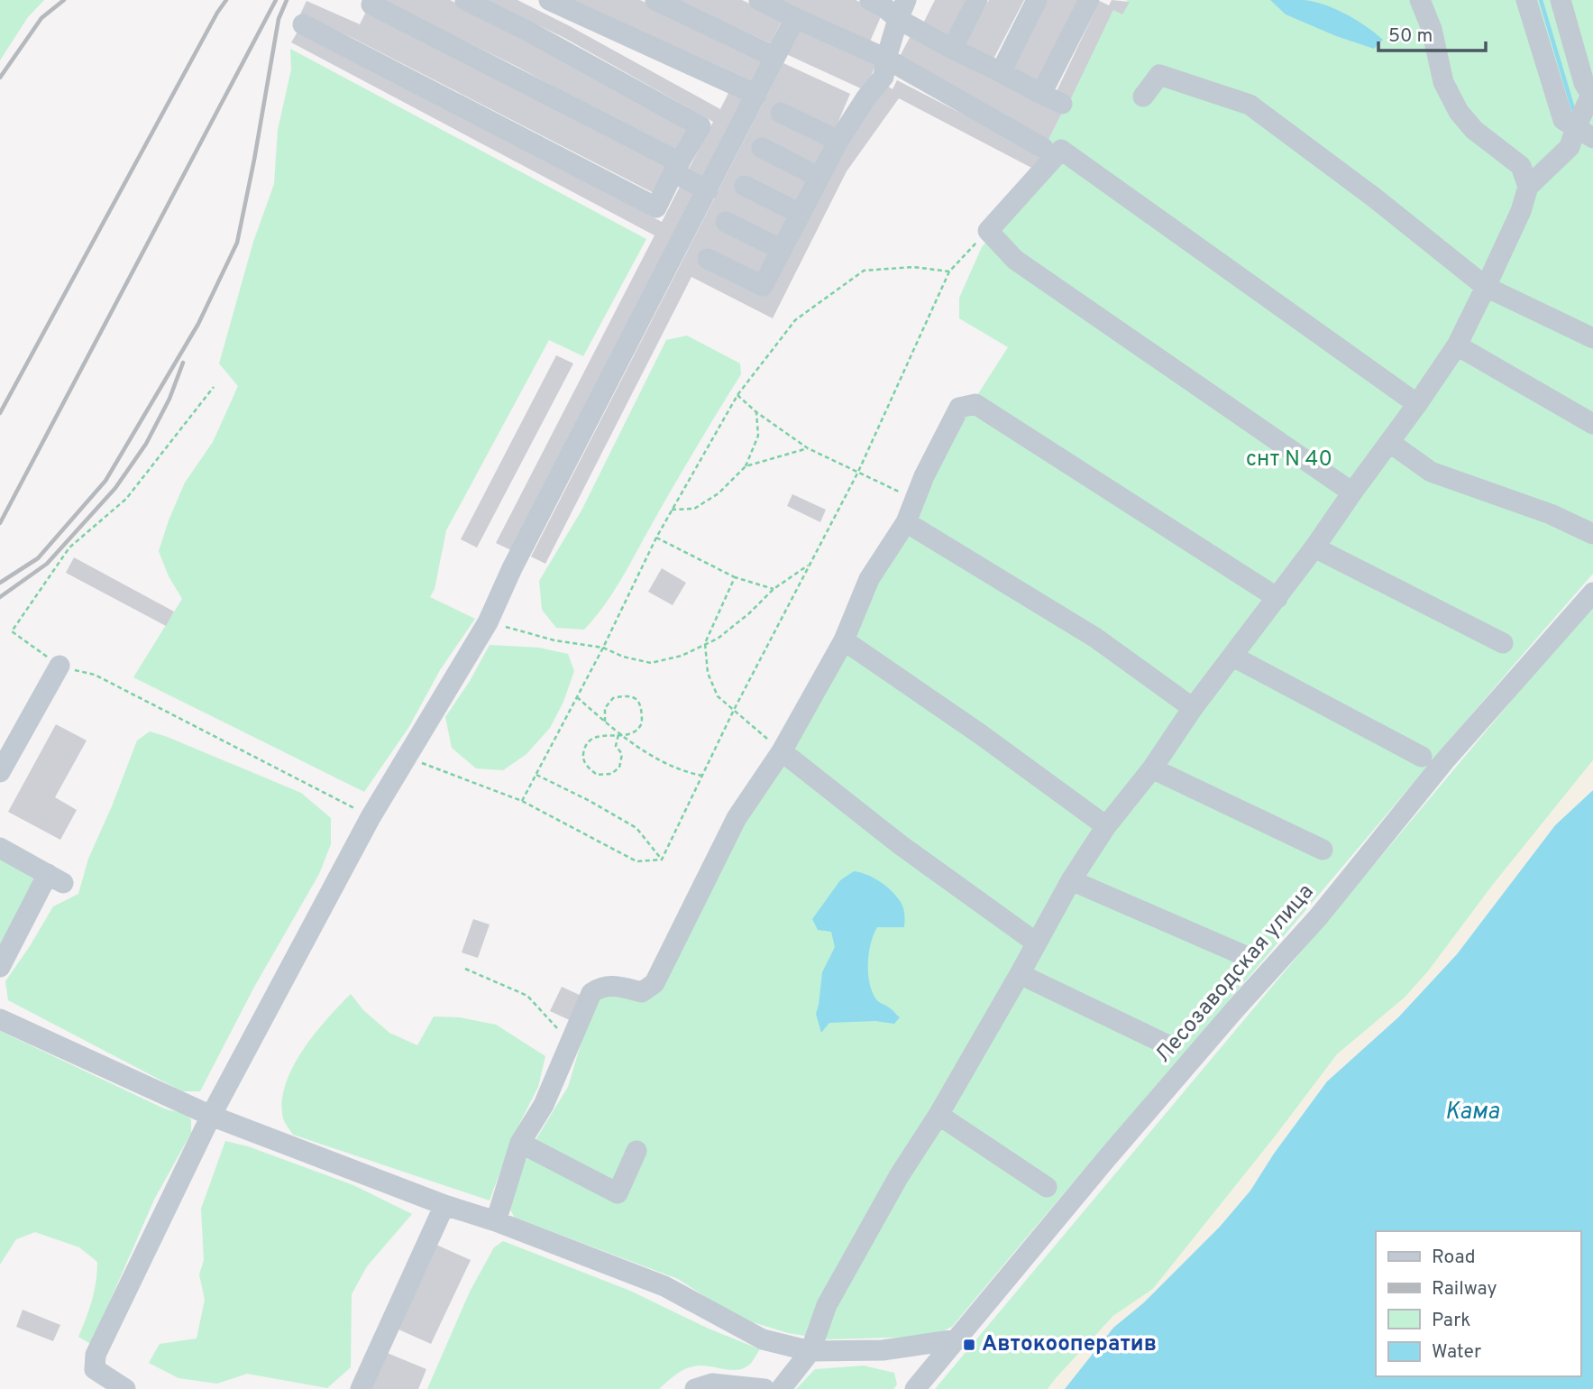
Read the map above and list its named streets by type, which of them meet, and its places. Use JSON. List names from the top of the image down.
{
  "streets": {
    "street": ["Лесозаводская улица"]
  },
  "water": ["Кама"],
  "parks": ["снт N 40"],
  "places": {
    "transit": ["Автокооператив"]
  },
  "legend": [
    "Road",
    "Railway",
    "Park",
    "Water"
  ],
  "scale_bar": "50 m"
}
